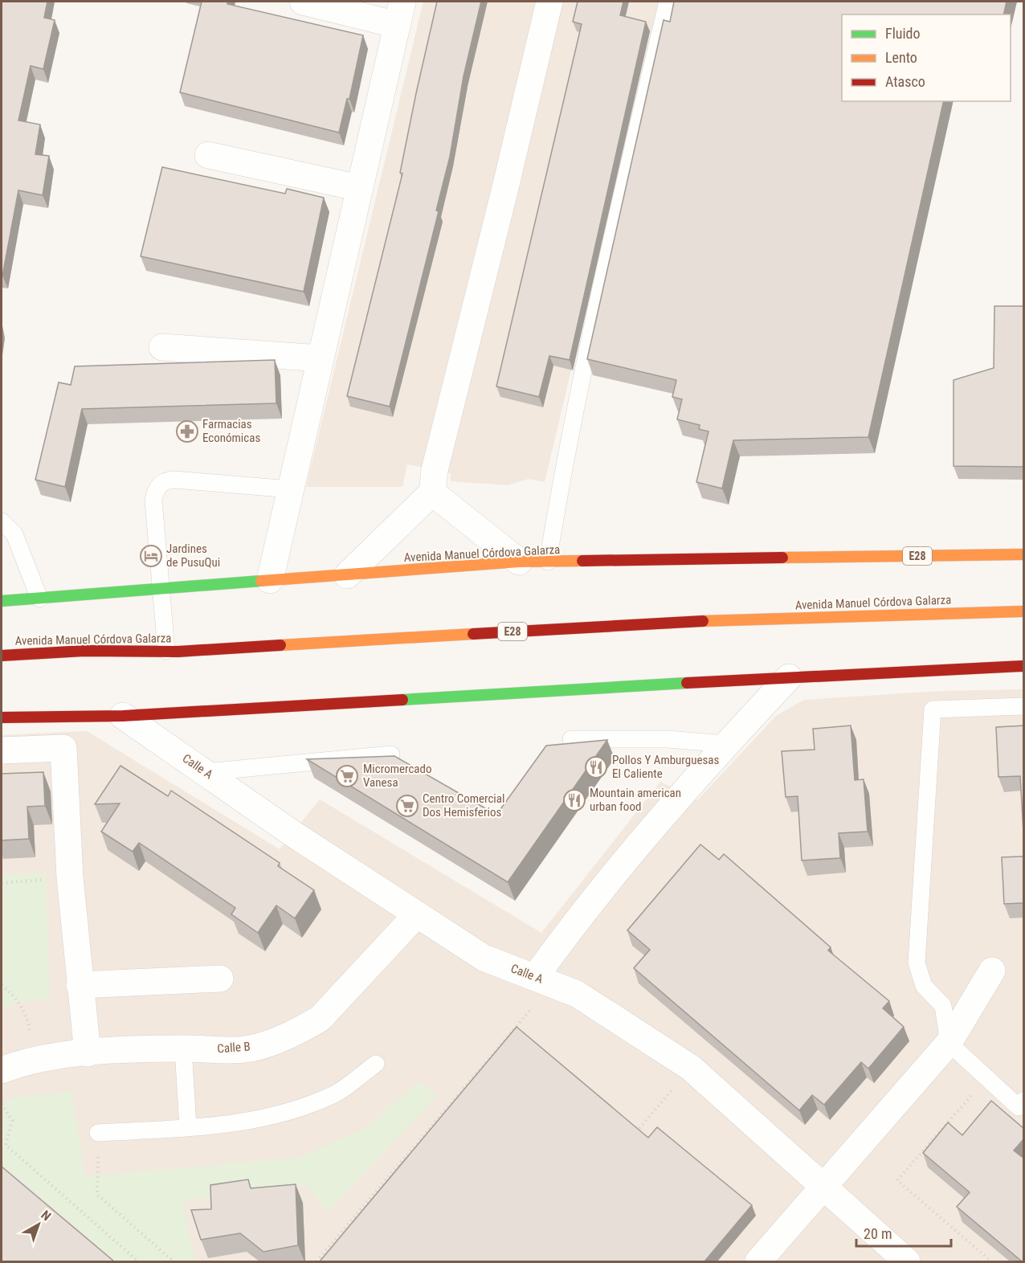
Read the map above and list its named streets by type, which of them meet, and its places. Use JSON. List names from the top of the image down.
{
  "streets": {
    "main road": ["Avenida Manuel Córdova Galarza", "E28"],
    "street": ["Calle A", "Calle B"]
  },
  "crossings": [
    ["Calle A", "Calle B"]
  ],
  "places": {
    "pharmacy": ["Farmacias Económicas"],
    "hotel": ["Jardines de PusuQui"],
    "restaurant": ["Pollos Y Amburguesas El Caliente", "Mountain american urban food"],
    "supermarket": ["Micromercado Vanesa", "Centro Comercial Dos Hemisferios"]
  },
  "legend": ["Fluido", "Lento", "Atasco"],
  "scale_bar": "20 m",
  "north": "top right"
}
